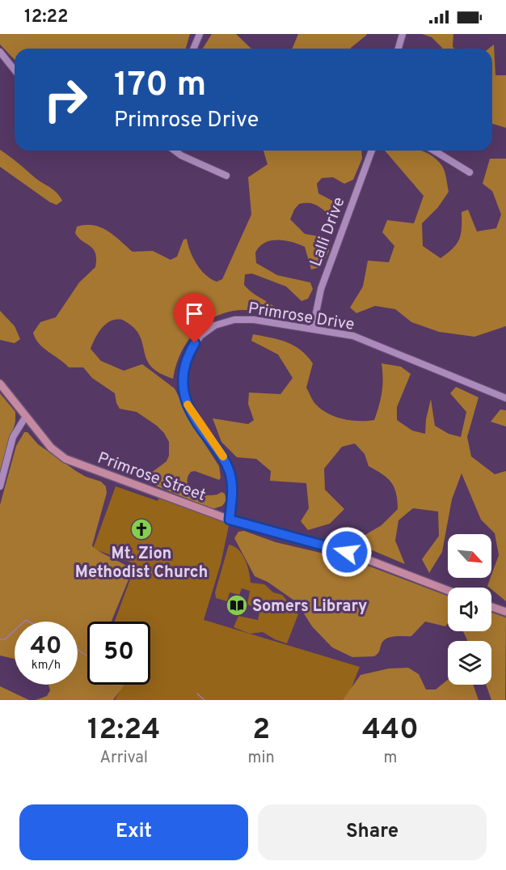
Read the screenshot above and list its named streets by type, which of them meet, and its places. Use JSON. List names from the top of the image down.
{
  "streets": {
    "main road": ["Primrose Street"],
    "street": ["Lalli Drive", "Primrose Drive"]
  },
  "crossings": [
    ["Lalli Drive", "Primrose Drive"],
    ["Primrose Drive", "Primrose Street"]
  ],
  "places": {
    "church": ["Mt. Zion Methodist Church"],
    "library": ["Somers Library"]
  },
  "north": "bottom right",
  "page": {
    "status": "12:22",
    "turn": ["170 m", "Primrose Drive"],
    "speed": "40 km/h",
    "limit": "50",
    "eta": [
      "12:24",
      "Arrival",
      "2",
      "min",
      "440",
      "m"
    ],
    "buttons": ["Exit", "Share"]
  }
}
